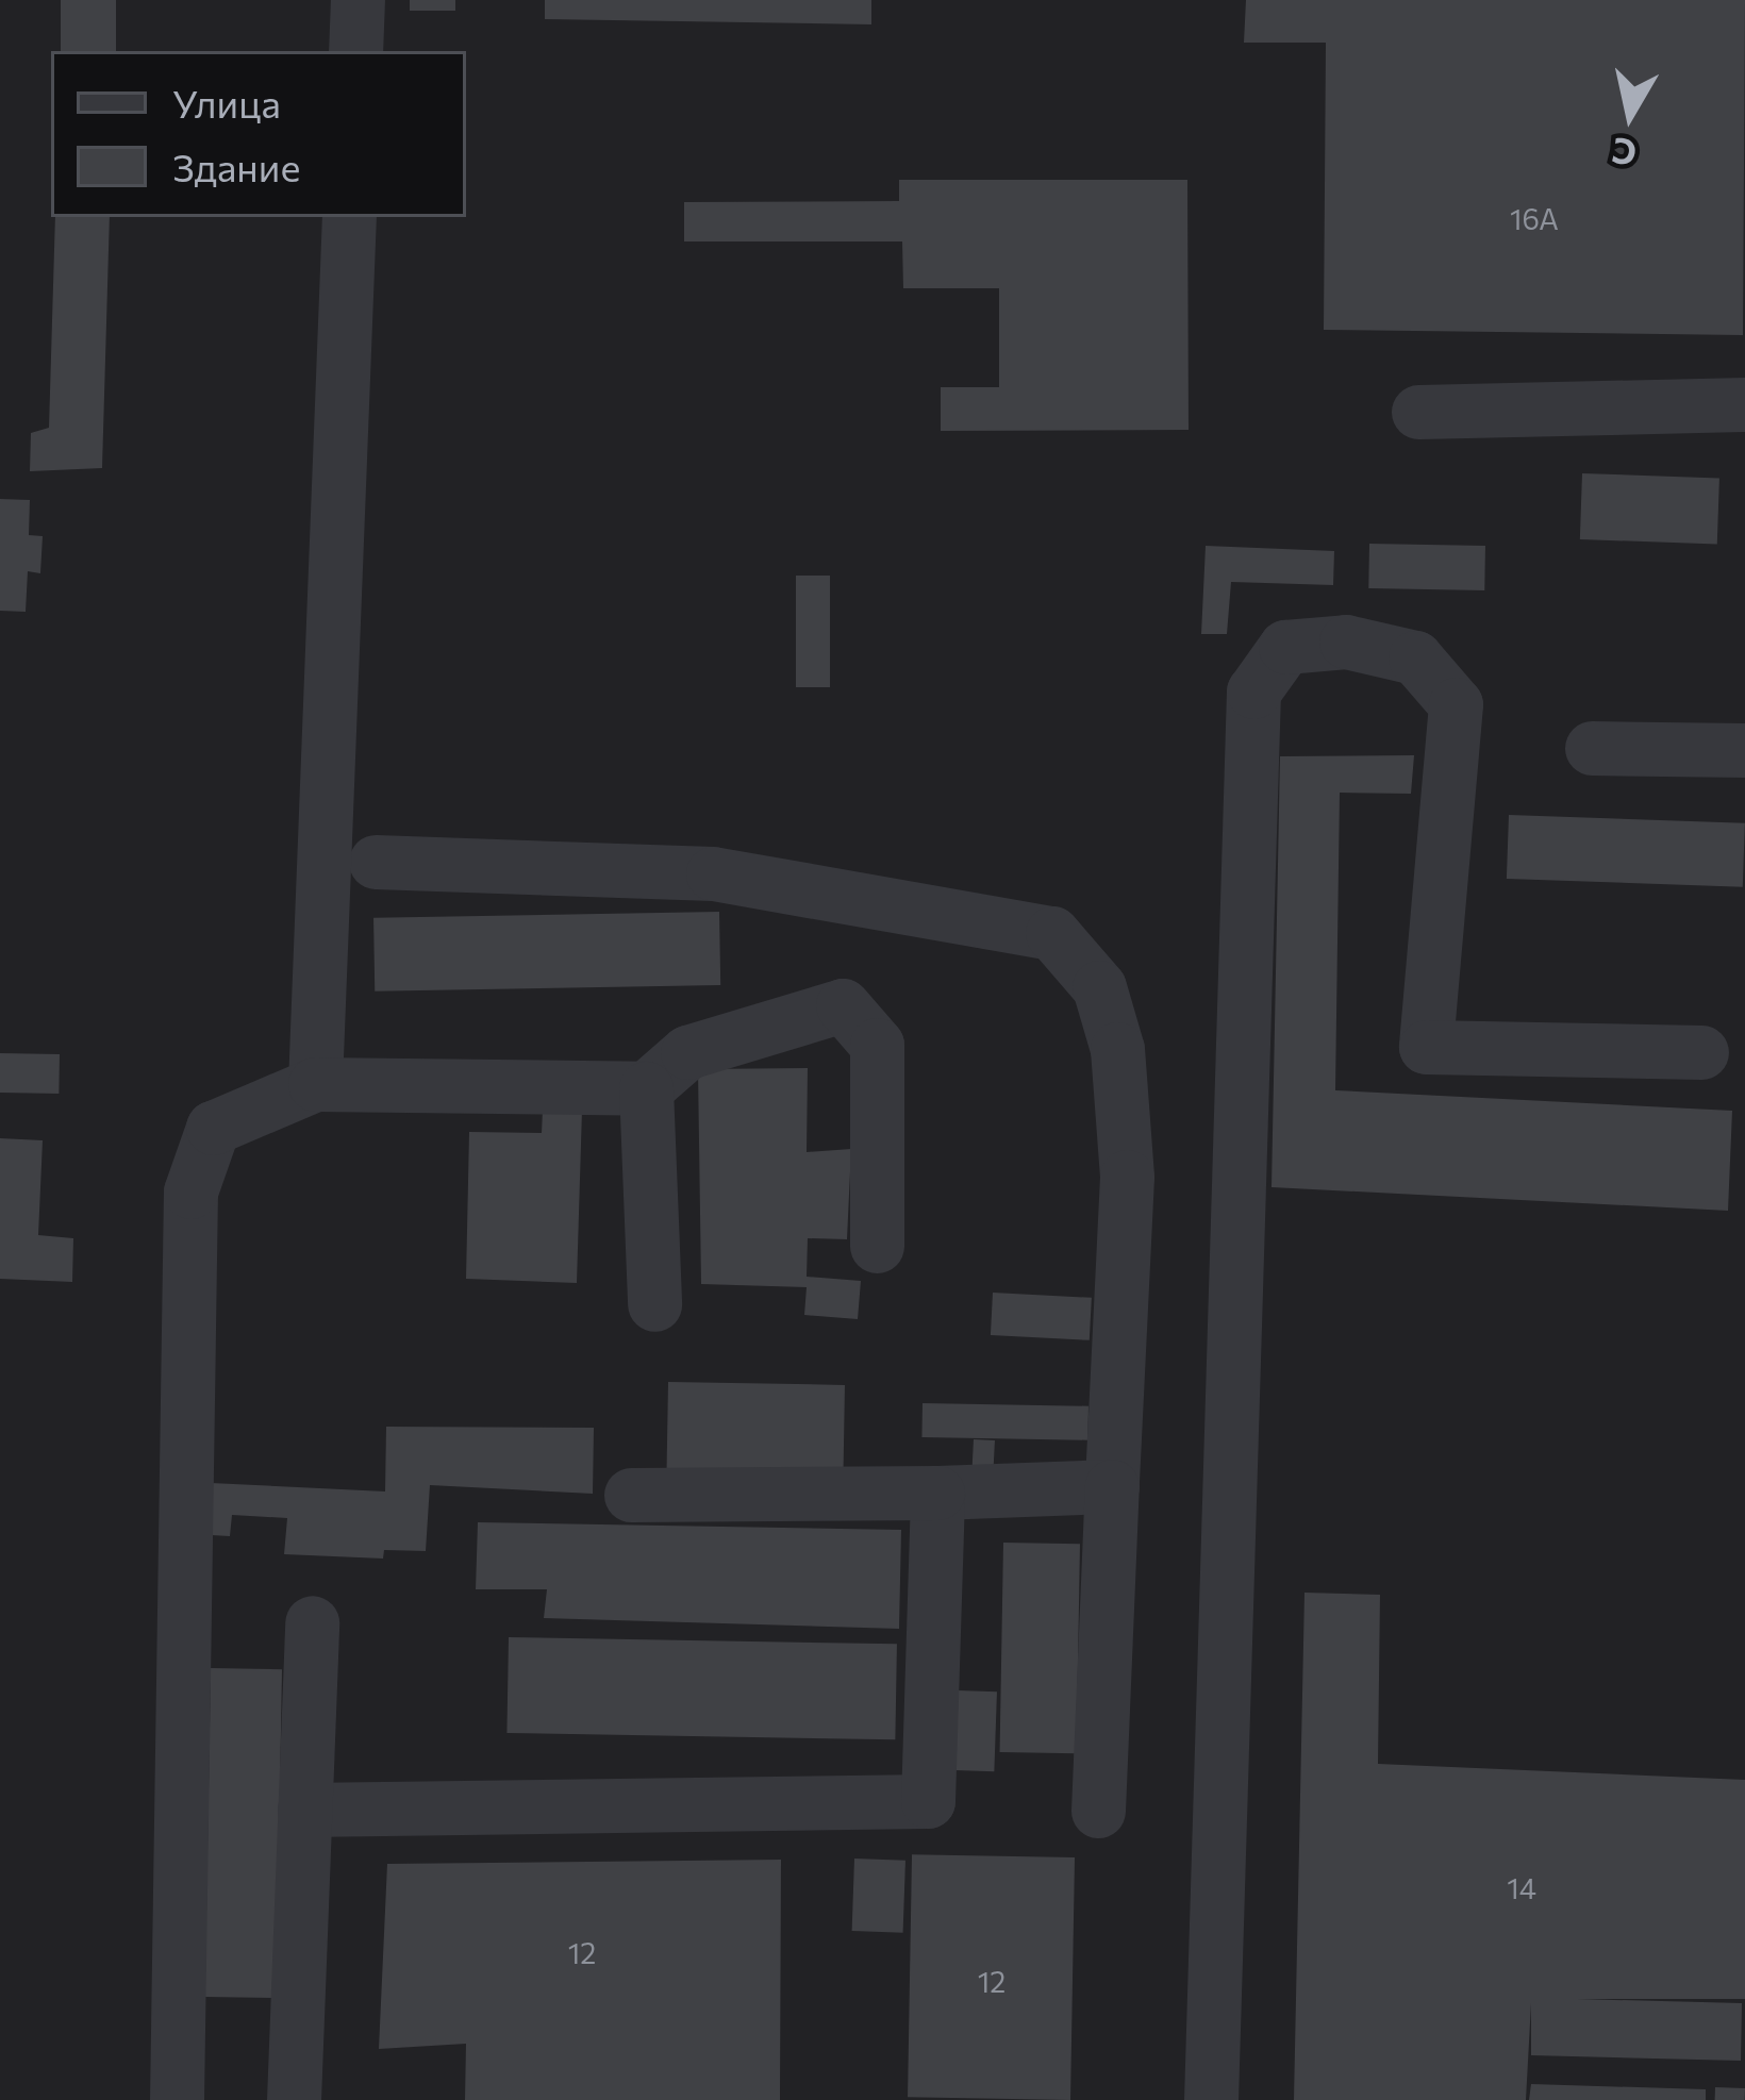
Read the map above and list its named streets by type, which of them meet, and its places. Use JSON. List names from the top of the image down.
{
  "house_numbers": [
    "16А",
    "14",
    "12",
    "12"
  ],
  "legend": ["Улица", "Здание"],
  "north": "bottom"
}
